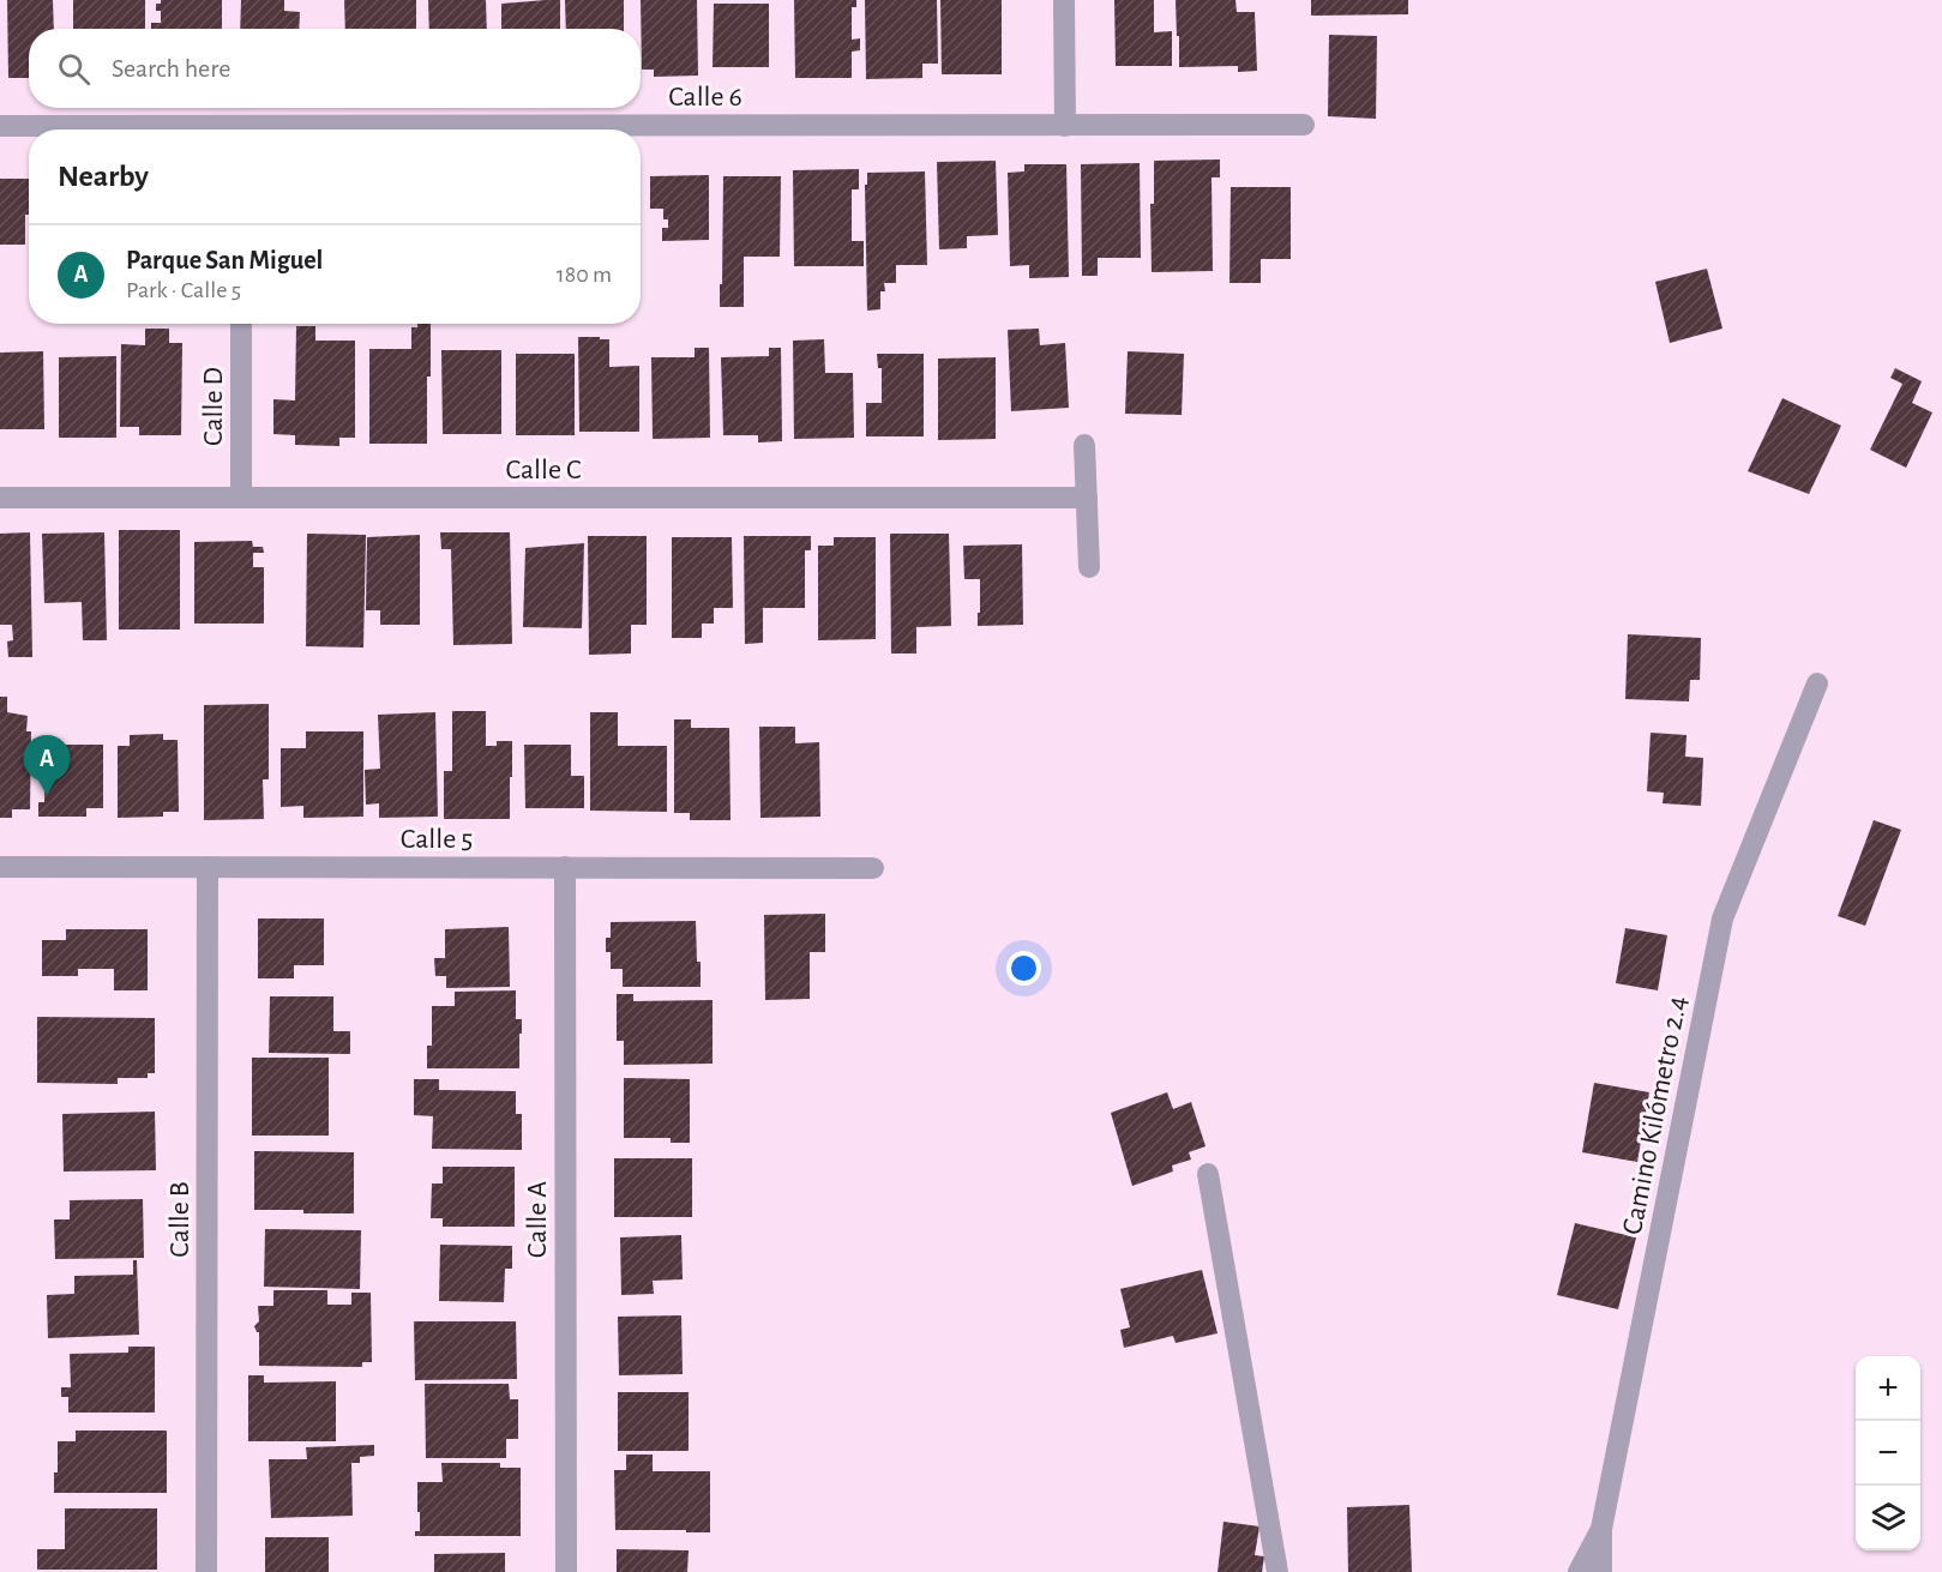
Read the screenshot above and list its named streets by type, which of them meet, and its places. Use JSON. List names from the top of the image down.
{
  "streets": {
    "street": [
      "Calle 6",
      "Calle D",
      "Calle C",
      "Calle 5",
      "Camino Kilómetro 2.4",
      "Calle B",
      "Calle A"
    ]
  },
  "crossings": [
    ["Calle D", "Calle C"],
    ["Calle 5", "Calle B"],
    ["Calle 5", "Calle A"]
  ],
  "page": {
    "search": "Search here",
    "heading": "Nearby",
    "list": [
      {
        "mark": "A",
        "name": "Parque San Miguel",
        "note": "Park · Calle 5",
        "value": "180 m"
      }
    ],
    "pins": "A",
    "map_buttons": ["+", "−"]
  }
}
